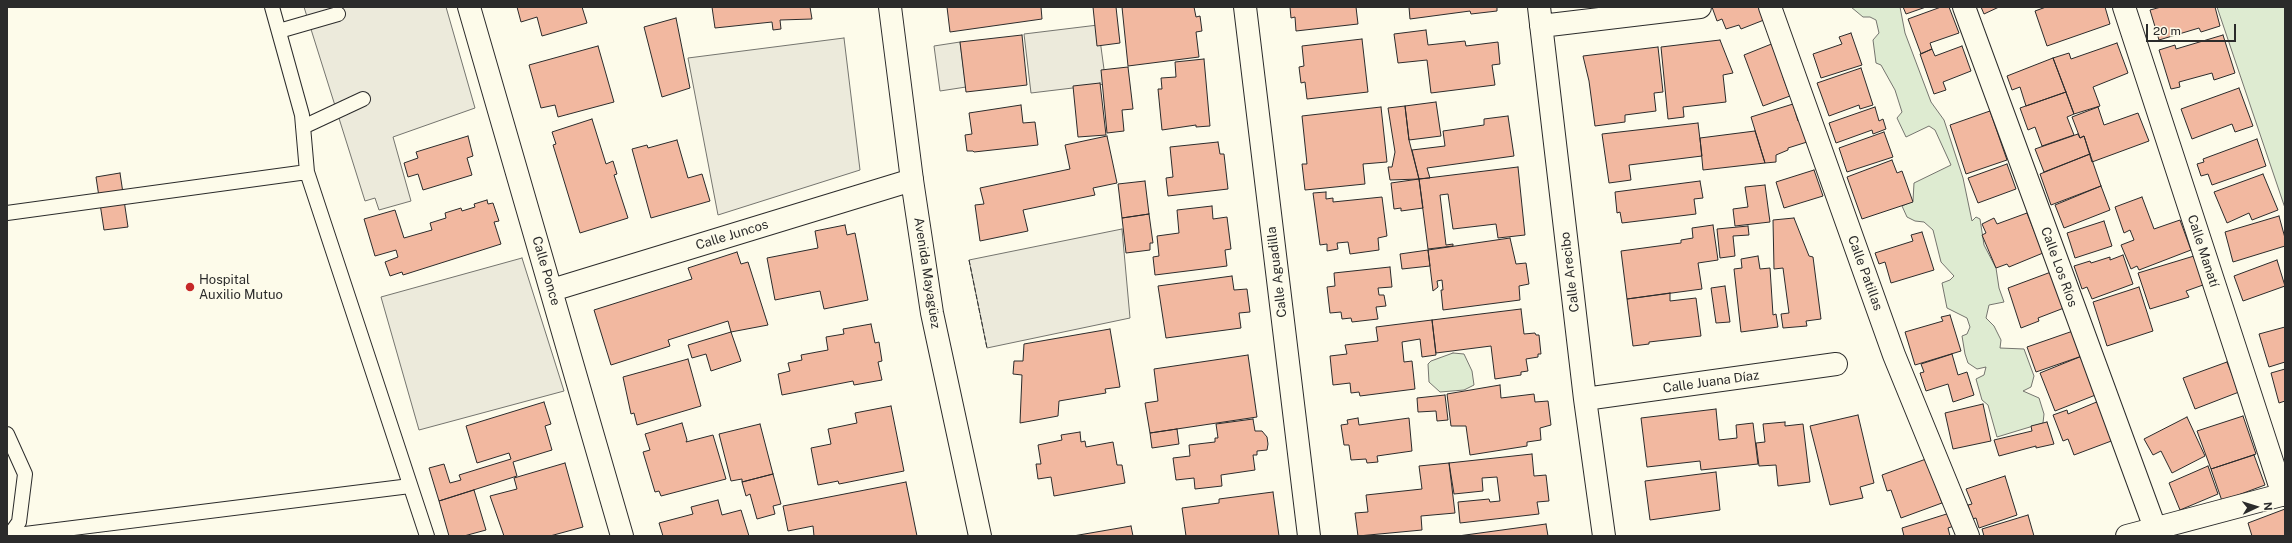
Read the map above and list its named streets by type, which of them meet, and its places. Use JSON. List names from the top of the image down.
{
  "streets": {
    "street": [
      "Calle Juncos",
      "Calle Manatí",
      "Calle Los Ríos",
      "Calle Ponce",
      "Calle Aguadilla",
      "Calle Arecibo",
      "Avenida Mayagüez",
      "Calle Patillas",
      "Calle Juana Díaz"
    ]
  },
  "crossings": [
    ["Calle Juncos", "Calle Ponce"],
    ["Calle Juncos", "Avenida Mayagüez"],
    ["Calle Arecibo", "Calle Juana Díaz"]
  ],
  "places": ["Hospital Auxilio Mutuo"],
  "scale_bar": "20 m",
  "north": "right"
}
